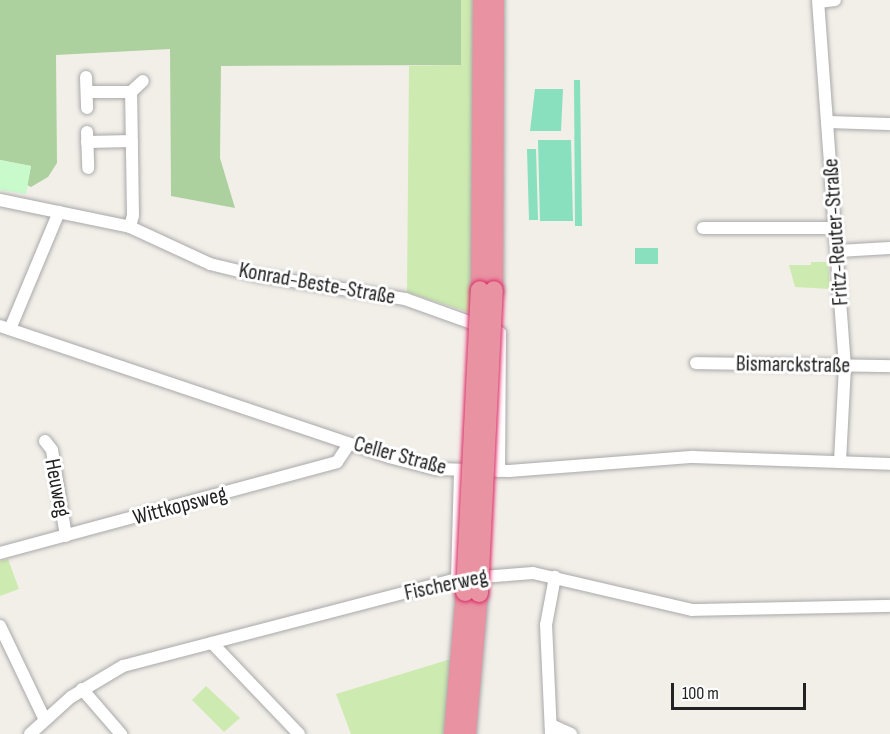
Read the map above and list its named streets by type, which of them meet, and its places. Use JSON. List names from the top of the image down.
{
  "streets": {
    "street": [
      "Fritz-Reuter-Straße",
      "Konrad-Beste-Straße",
      "Bismarckstraße",
      "Celler Straße",
      "Heuweg",
      "Wittkopsweg",
      "Fischerweg"
    ]
  },
  "crossings": [
    ["Fritz-Reuter-Straße", "Bismarckstraße"],
    ["Fritz-Reuter-Straße", "Celler Straße"],
    ["Konrad-Beste-Straße", "Celler Straße"],
    ["Celler Straße", "Wittkopsweg"],
    ["Heuweg", "Wittkopsweg"]
  ],
  "scale_bar": "100 m"
}
